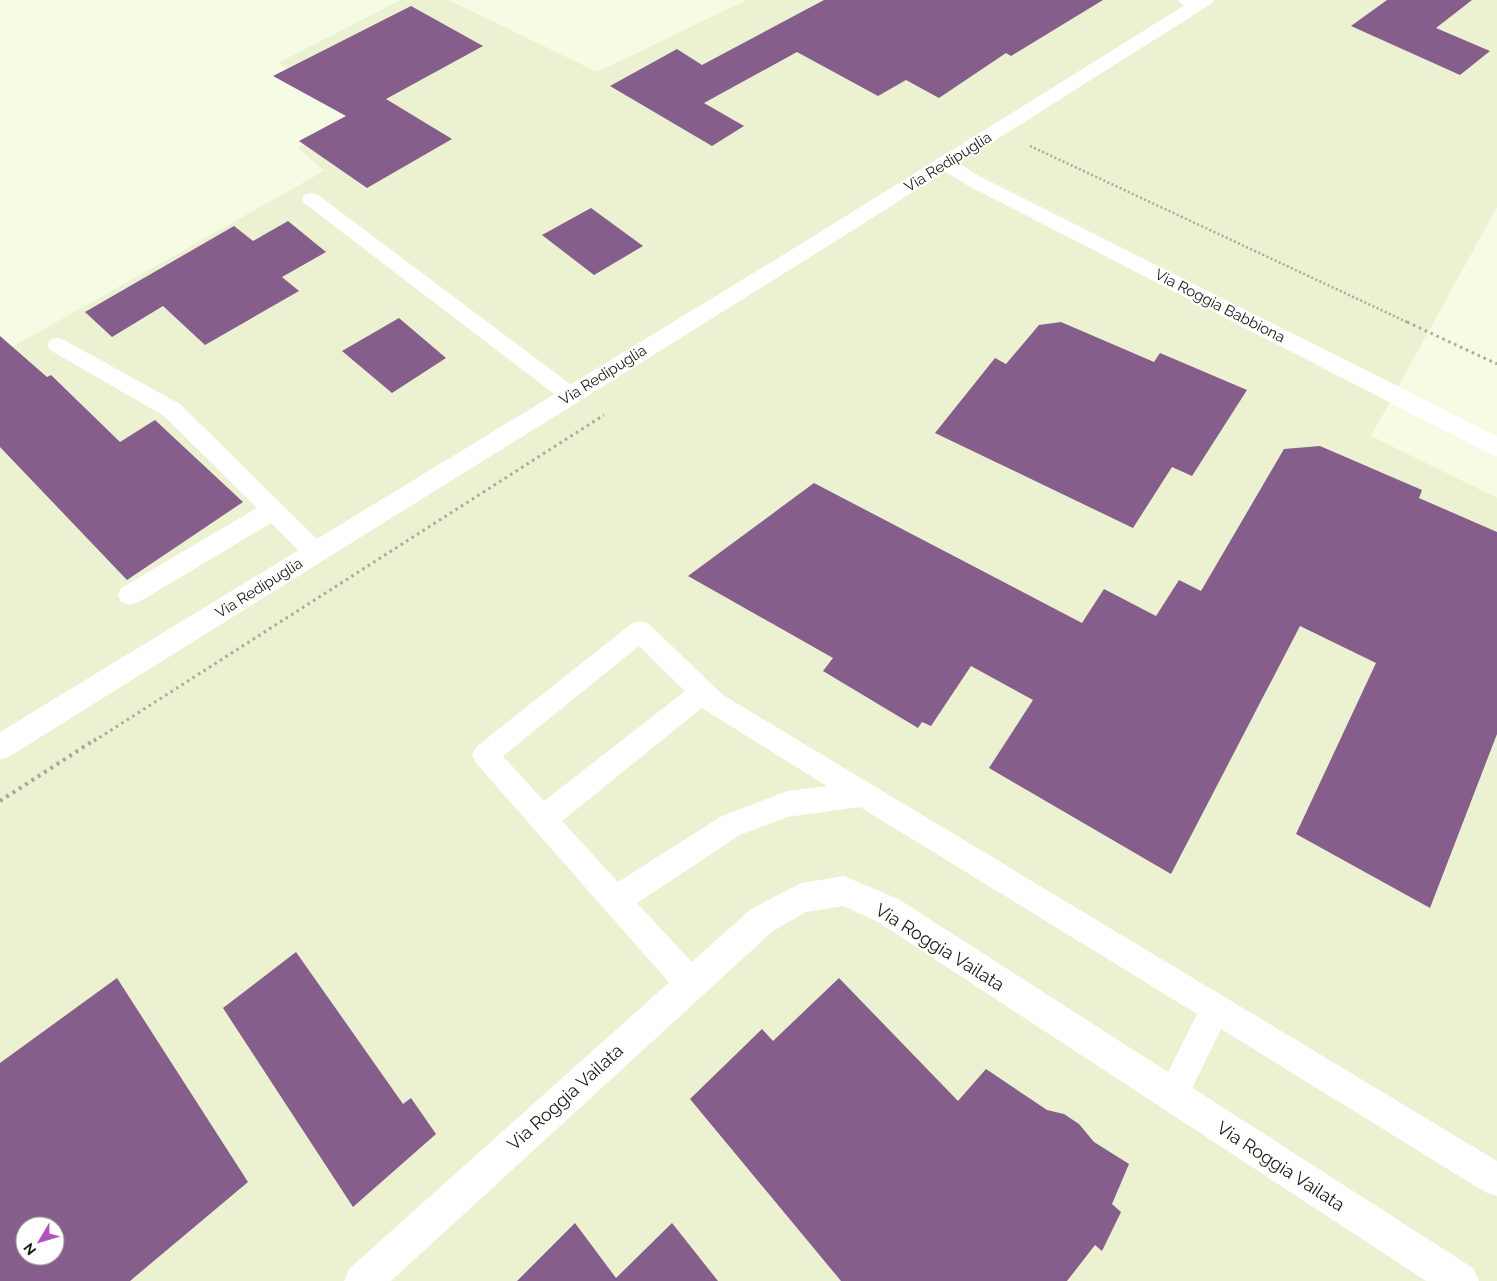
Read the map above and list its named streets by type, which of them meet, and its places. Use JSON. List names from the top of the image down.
{
  "streets": {
    "street": ["Via Redipuglia", "Via Roggia Babbiona", "Via Roggia Vailata"]
  },
  "crossings": [
    ["Via Redipuglia", "Via Roggia Babbiona"]
  ],
  "north": "bottom left"
}
